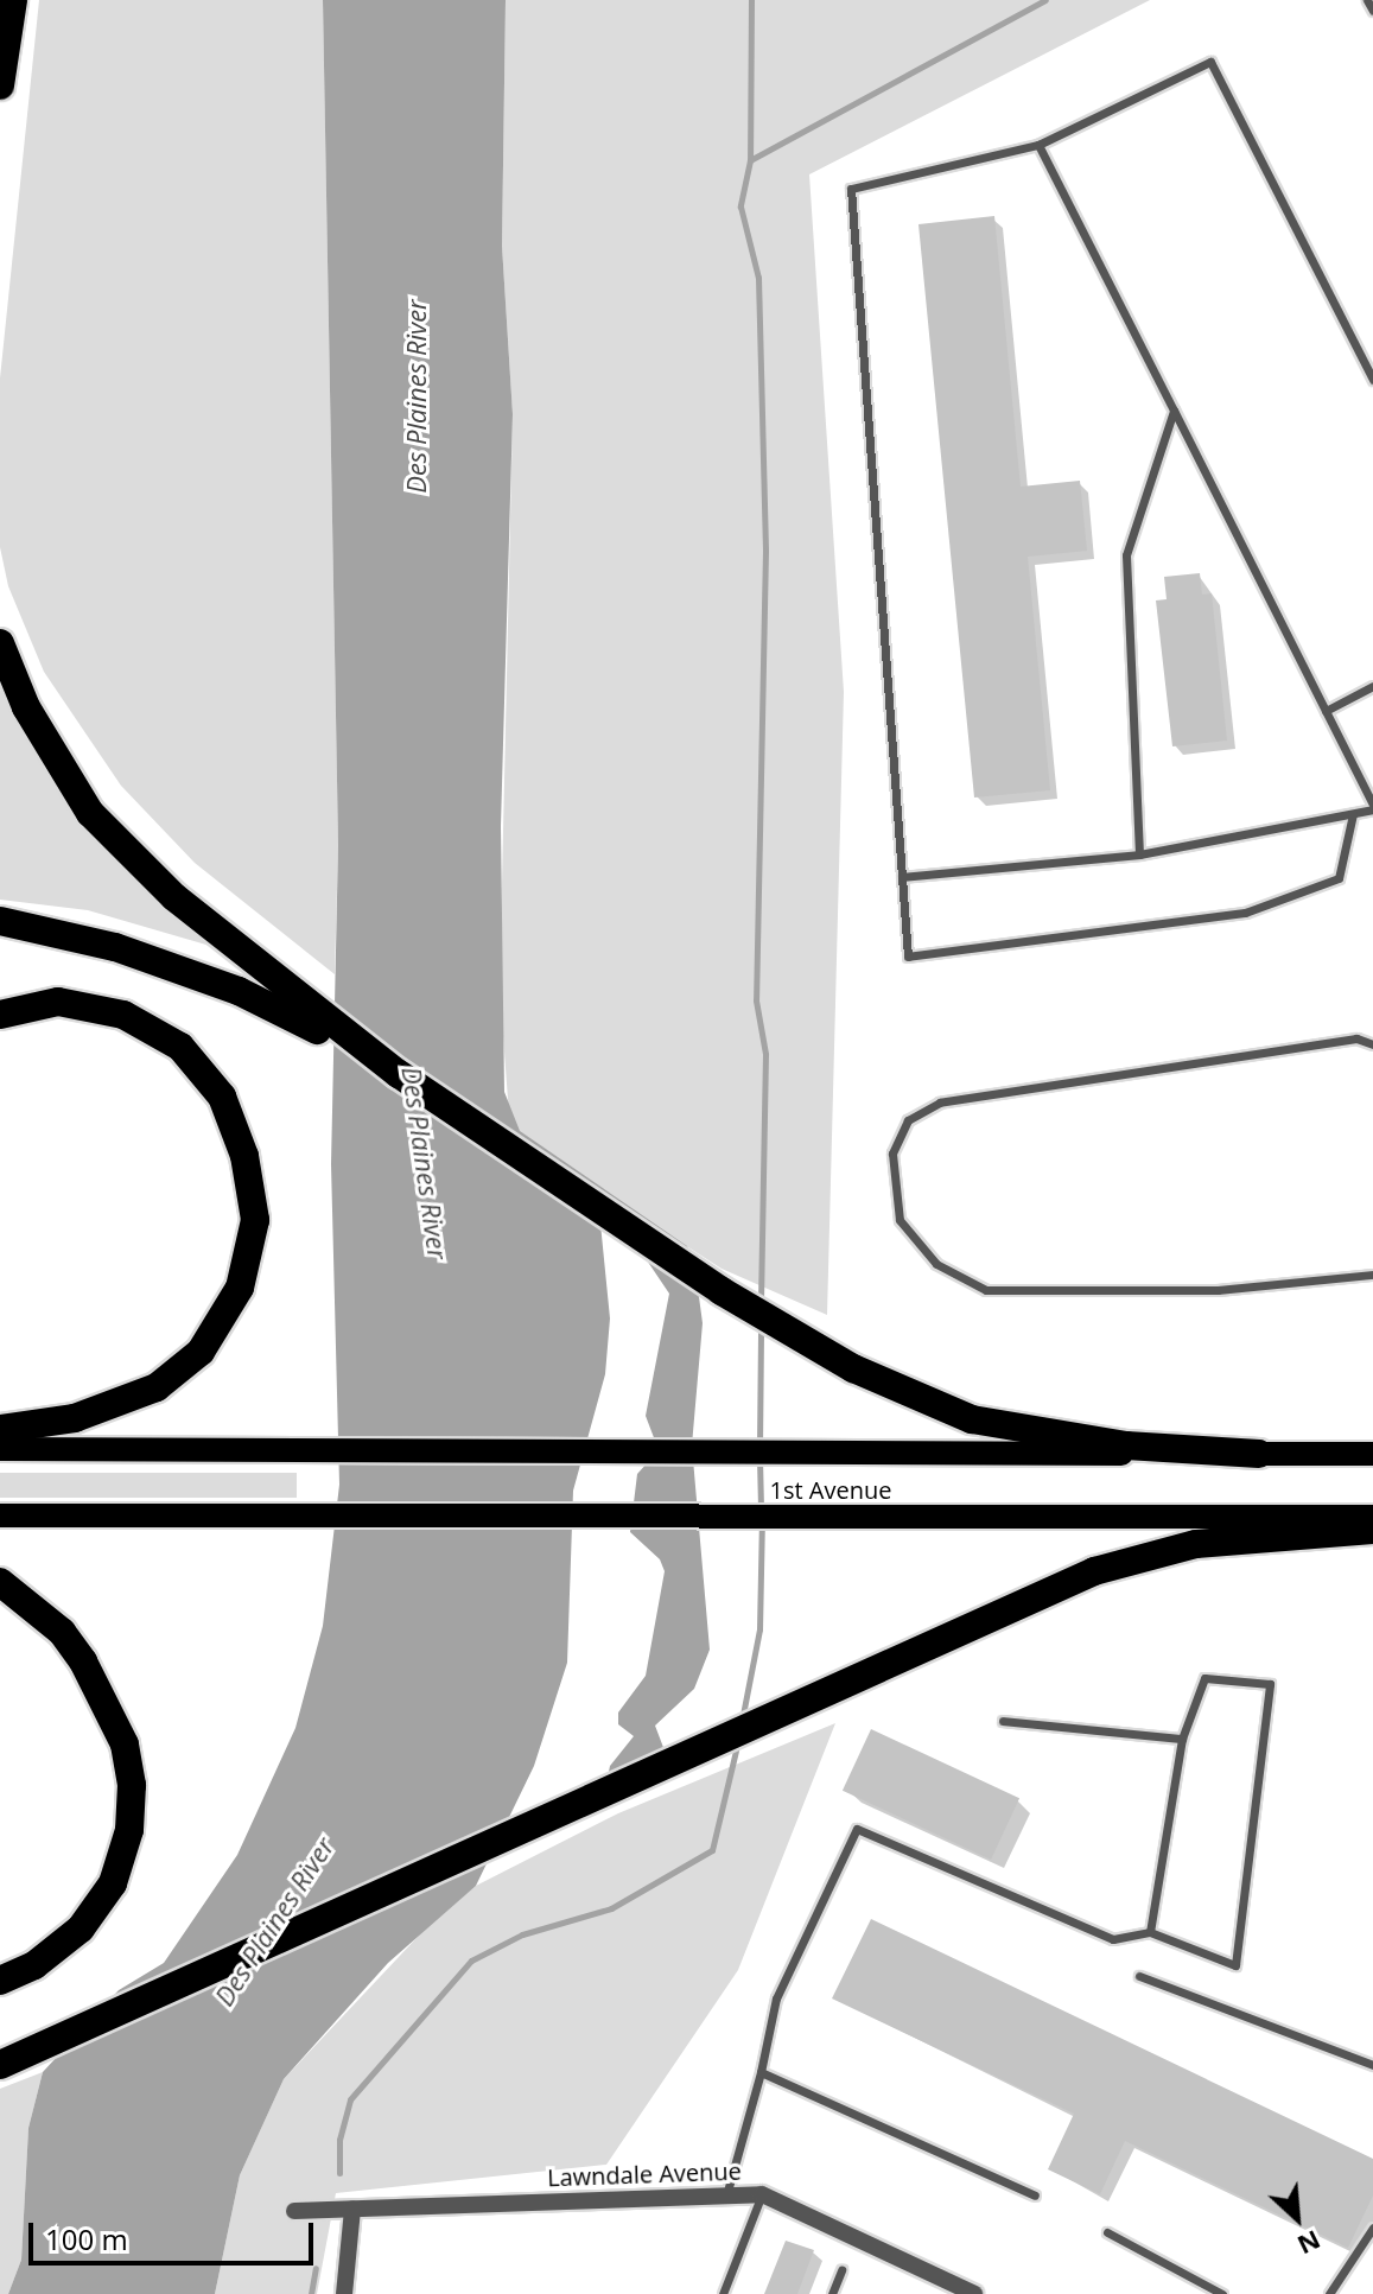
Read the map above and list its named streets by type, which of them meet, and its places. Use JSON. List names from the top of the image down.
{
  "streets": {
    "main road": ["1st Avenue"],
    "street": ["Lawndale Avenue"]
  },
  "water": ["Des Plaines River"],
  "scale_bar": "100 m",
  "north": "bottom right"
}
